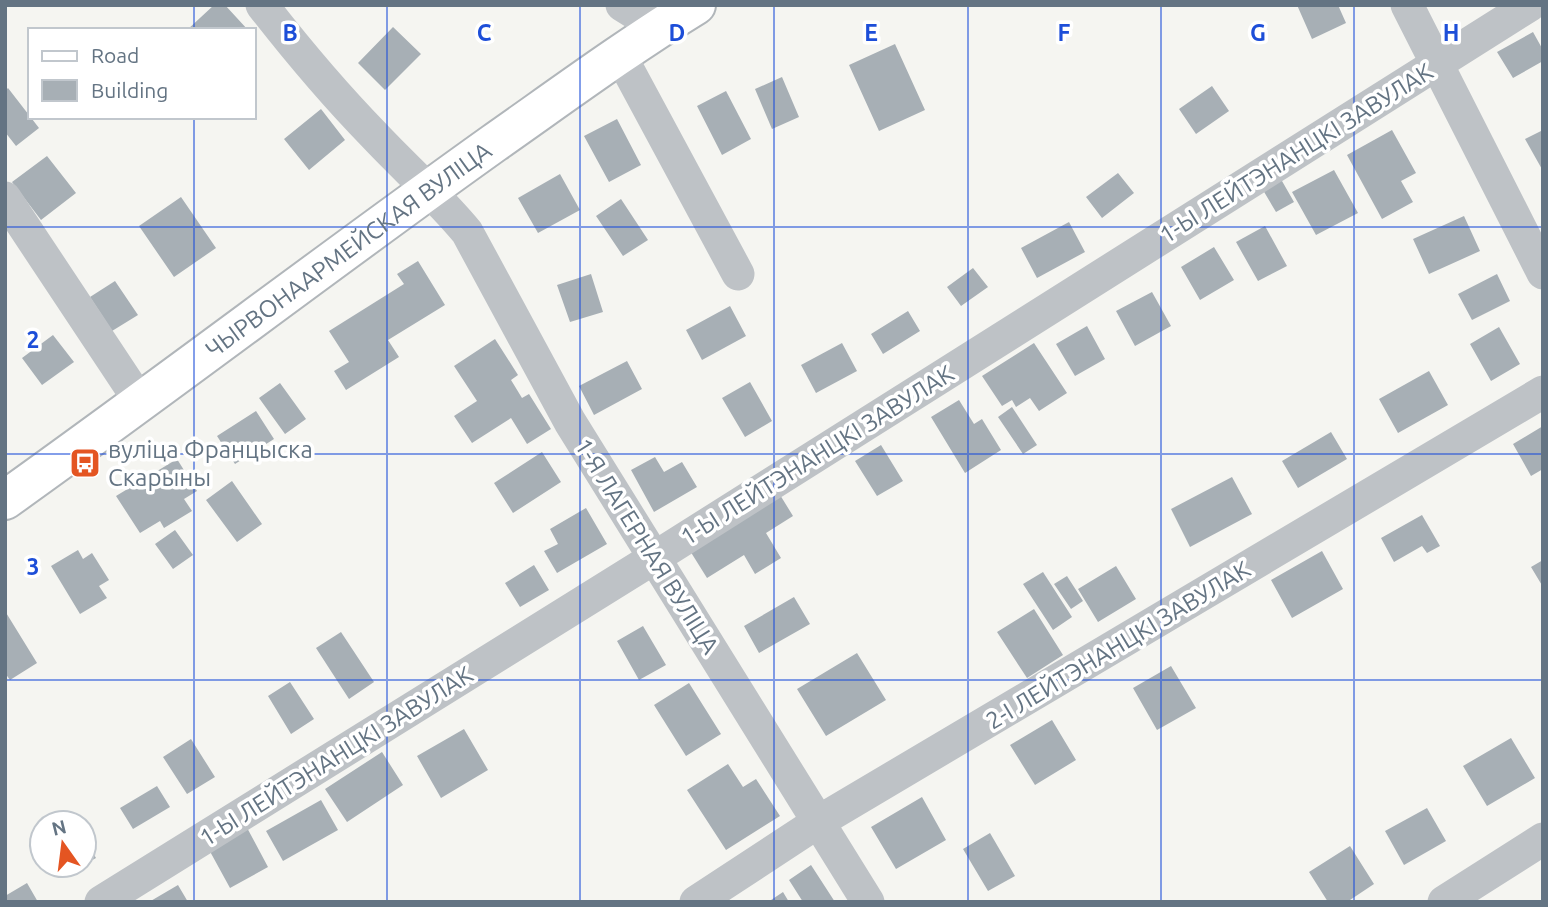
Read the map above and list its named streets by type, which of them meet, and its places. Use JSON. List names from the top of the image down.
{
  "streets": {
    "main road": ["ЧЫРВОНААРМЕЙСКАЯ ВУЛІЦА"],
    "street": ["1-Ы ЛЕЙТЭНАНЦКІ ЗАВУЛАК", "1-Я ЛАГЕРНАЯ ВУЛІЦА", "2-І ЛЕЙТЭНАНЦКІ ЗАВУЛАК"]
  },
  "crossings": [
    ["1-Ы ЛЕЙТЭНАНЦКІ ЗАВУЛАК", "1-Я ЛАГЕРНАЯ ВУЛІЦА"],
    ["ЧЫРВОНААРМЕЙСКАЯ ВУЛІЦА", "1-Я ЛАГЕРНАЯ ВУЛІЦА"],
    ["1-Я ЛАГЕРНАЯ ВУЛІЦА", "2-І ЛЕЙТЭНАНЦКІ ЗАВУЛАК"]
  ],
  "places": {
    "bus stop": ["вуліца Францыска Скарыны"]
  },
  "legend": ["Road", "Building"],
  "north": "top",
  "grid": {
    "columns": [
      "B",
      "C",
      "D",
      "E",
      "F",
      "G",
      "H"
    ],
    "rows": ["2", "3"]
  }
}
